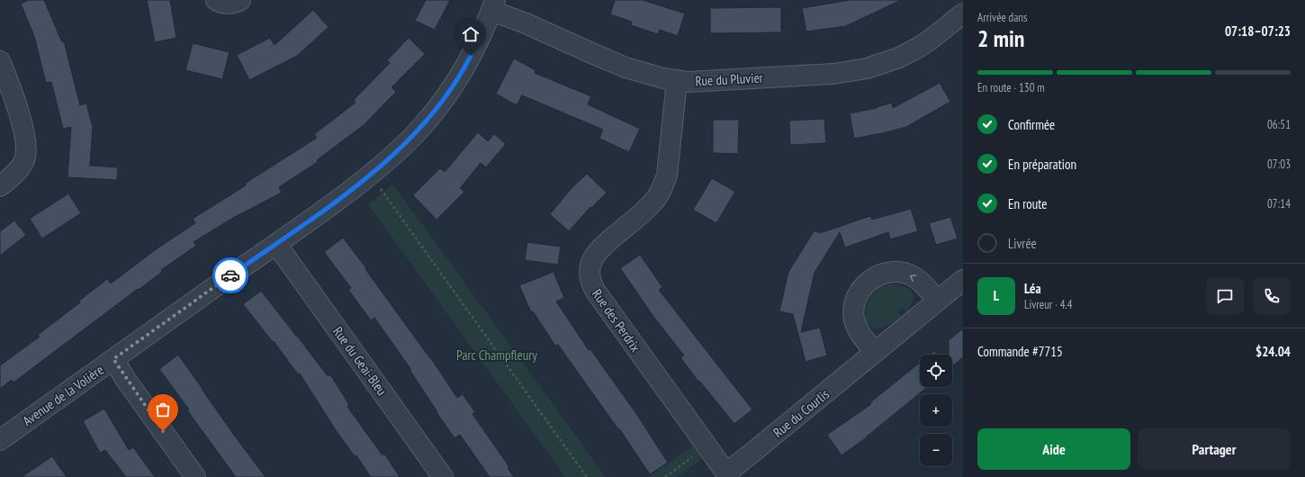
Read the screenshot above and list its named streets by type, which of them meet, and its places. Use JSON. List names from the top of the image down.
{
  "streets": {
    "street": [
      "Rue du Pluvier",
      "Rue des Perdrix",
      "Rue du Geai-Bleu",
      "Avenue de la Volière",
      "Rue du Courlis"
    ]
  },
  "crossings": [
    ["Rue du Pluvier", "Rue des Perdrix"],
    ["Rue du Pluvier", "Avenue de la Volière"],
    ["Rue des Perdrix", "Rue du Courlis"],
    ["Rue du Geai-Bleu", "Avenue de la Volière"]
  ],
  "parks": ["Parc Champfleury"],
  "page": {
    "heading": ["2 min", "Arrivée dans", "07:18–07:23"],
    "panel": [
      "Léa",
      "Livreur · 4.4",
      "Commande #7715",
      "$24.04"
    ],
    "bar": "En route · 130 m",
    "list": [
      ["Confirmée", "06:51"],
      ["En préparation", "07:03"],
      ["En route", "07:14"],
      "Livrée"
    ],
    "round": "L",
    "map_buttons": ["+", "−"],
    "buttons": ["Aide", "Partager"]
  }
}
